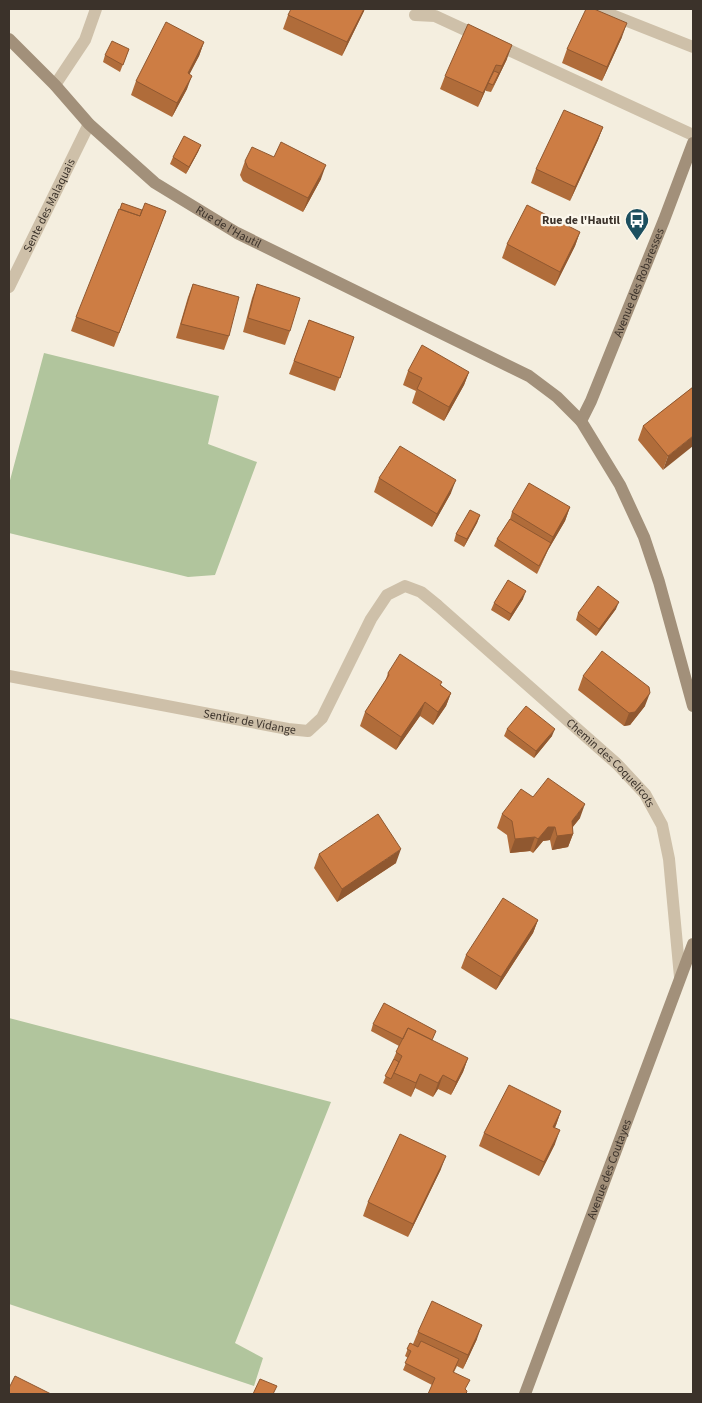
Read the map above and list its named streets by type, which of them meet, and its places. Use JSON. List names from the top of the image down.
{
  "streets": {
    "street": [
      "Sente des Malaquais",
      "Rue de l'Hautil",
      "Avenue des Robaresses",
      "Sentier de Vidange",
      "Chemin des Coquelicots",
      "Avenue des Coutayes"
    ]
  },
  "crossings": [
    ["Sente des Malaquais", "Rue de l'Hautil"],
    ["Rue de l'Hautil", "Avenue des Robaresses"],
    ["Sentier de Vidange", "Chemin des Coquelicots"],
    ["Chemin des Coquelicots", "Avenue des Coutayes"]
  ],
  "places": {
    "bus stop": ["Rue de l'Hautil"]
  }
}
